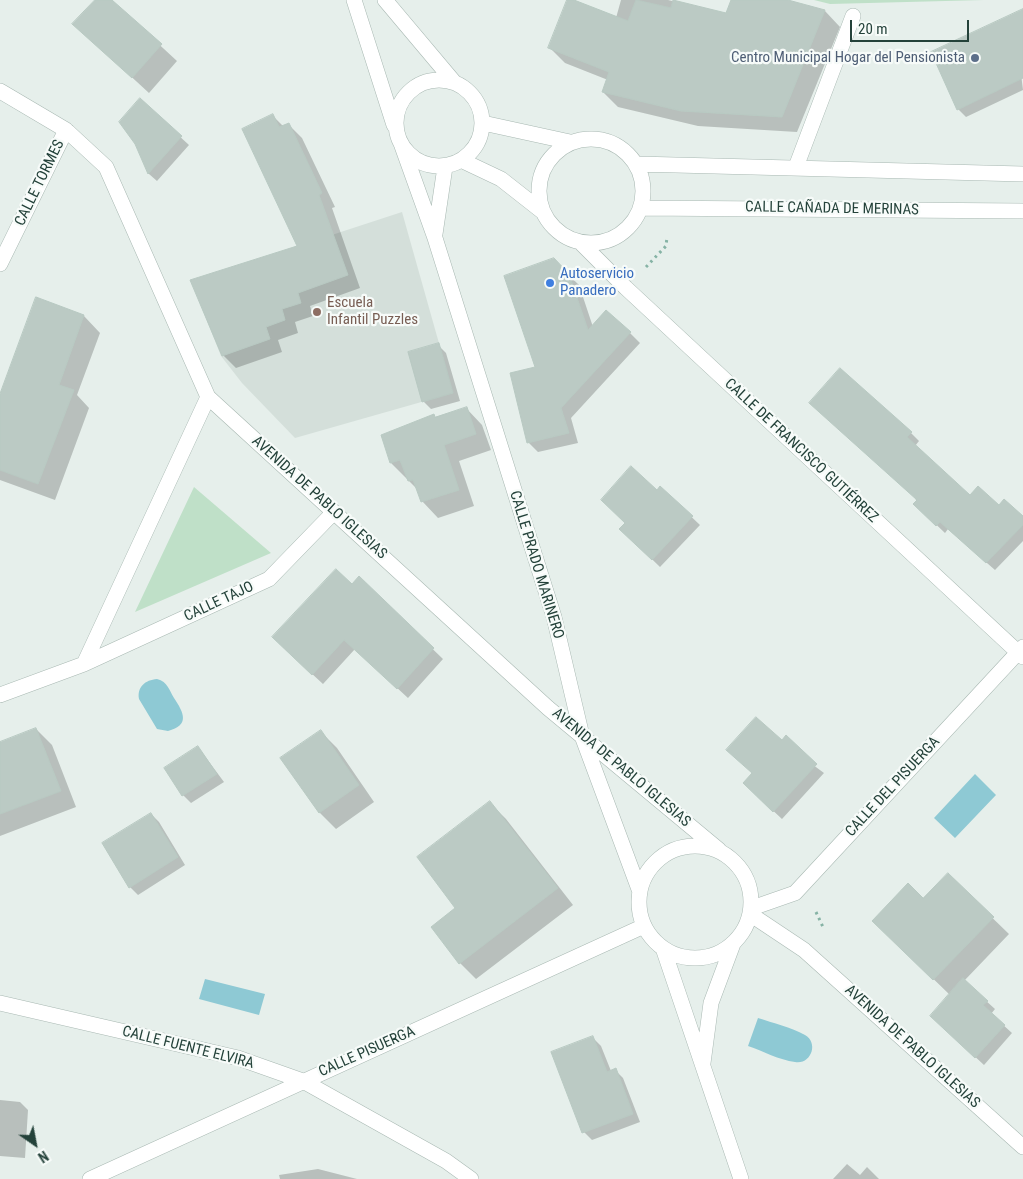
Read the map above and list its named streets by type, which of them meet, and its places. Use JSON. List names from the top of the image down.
{
  "streets": {
    "street": [
      "CALLE TORMES",
      "CALLE CAÑADA DE MERINAS",
      "CALLE DE FRANCISCO GUTIÉRREZ",
      "AVENIDA DE PABLO IGLESIAS",
      "CALLE PRADO MARINERO",
      "CALLE TAJO",
      "CALLE DEL PISUERGA",
      "CALLE FUENTE ELVIRA",
      "CALLE PISUERGA"
    ]
  },
  "crossings": [
    ["CALLE TORMES", "AVENIDA DE PABLO IGLESIAS"],
    ["CALLE CAÑADA DE MERINAS", "CALLE DE FRANCISCO GUTIÉRREZ"],
    ["CALLE DE FRANCISCO GUTIÉRREZ", "CALLE DEL PISUERGA"],
    ["AVENIDA DE PABLO IGLESIAS", "CALLE PRADO MARINERO"],
    ["AVENIDA DE PABLO IGLESIAS", "CALLE TAJO"],
    ["AVENIDA DE PABLO IGLESIAS", "CALLE DEL PISUERGA"],
    ["AVENIDA DE PABLO IGLESIAS", "CALLE PISUERGA"],
    ["CALLE PRADO MARINERO", "CALLE DEL PISUERGA"],
    ["CALLE PRADO MARINERO", "CALLE PISUERGA"],
    ["CALLE DEL PISUERGA", "CALLE PISUERGA"],
    ["CALLE FUENTE ELVIRA", "CALLE PISUERGA"]
  ],
  "places": ["Centro Municipal Hogar del Pensionista", "Autoservicio Panadero", "Escuela Infantil Puzzles"],
  "scale_bar": "20 m",
  "north": "bottom right"
}
